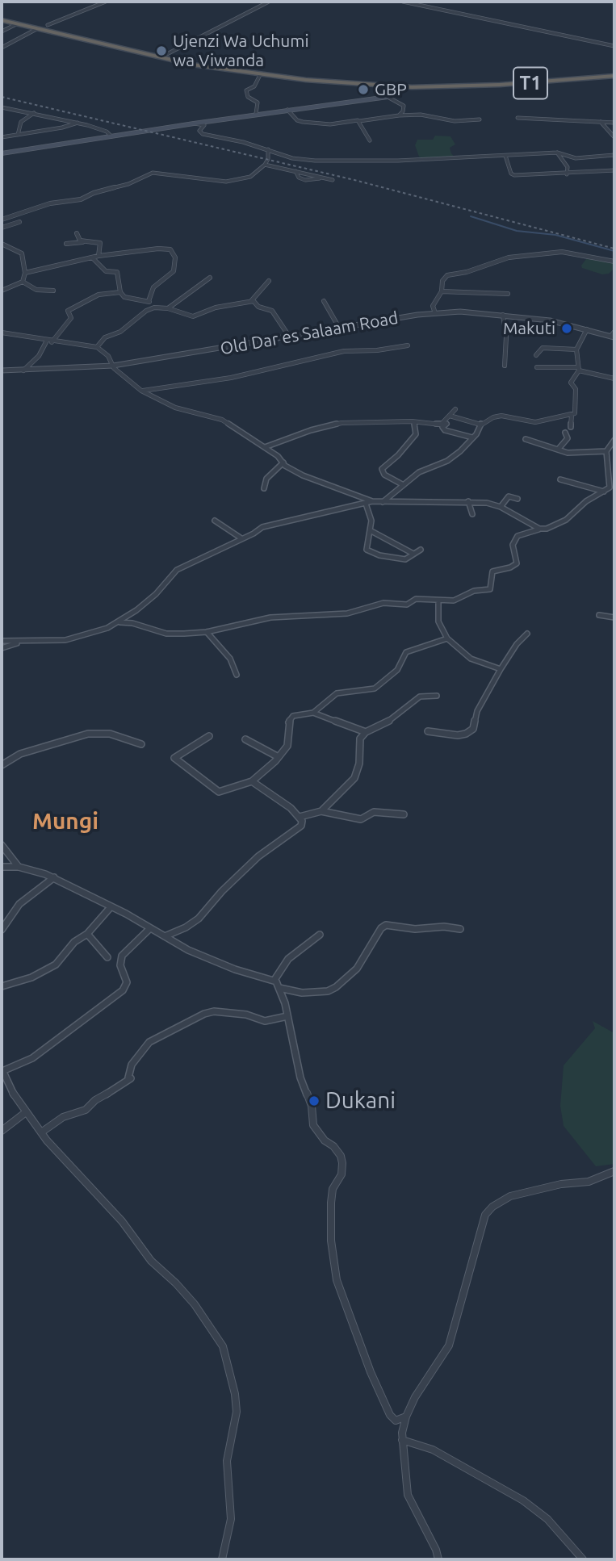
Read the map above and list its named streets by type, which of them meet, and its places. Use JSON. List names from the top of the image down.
{
  "streets": {
    "highway": ["T1"],
    "street": ["Old Dar es Salaam Road"]
  },
  "districts": ["Mungi"],
  "places": [
    "Ujenzi Wa Uchumi wa Viwanda",
    "GBP",
    "Makuti",
    "Dukani"
  ]
}
